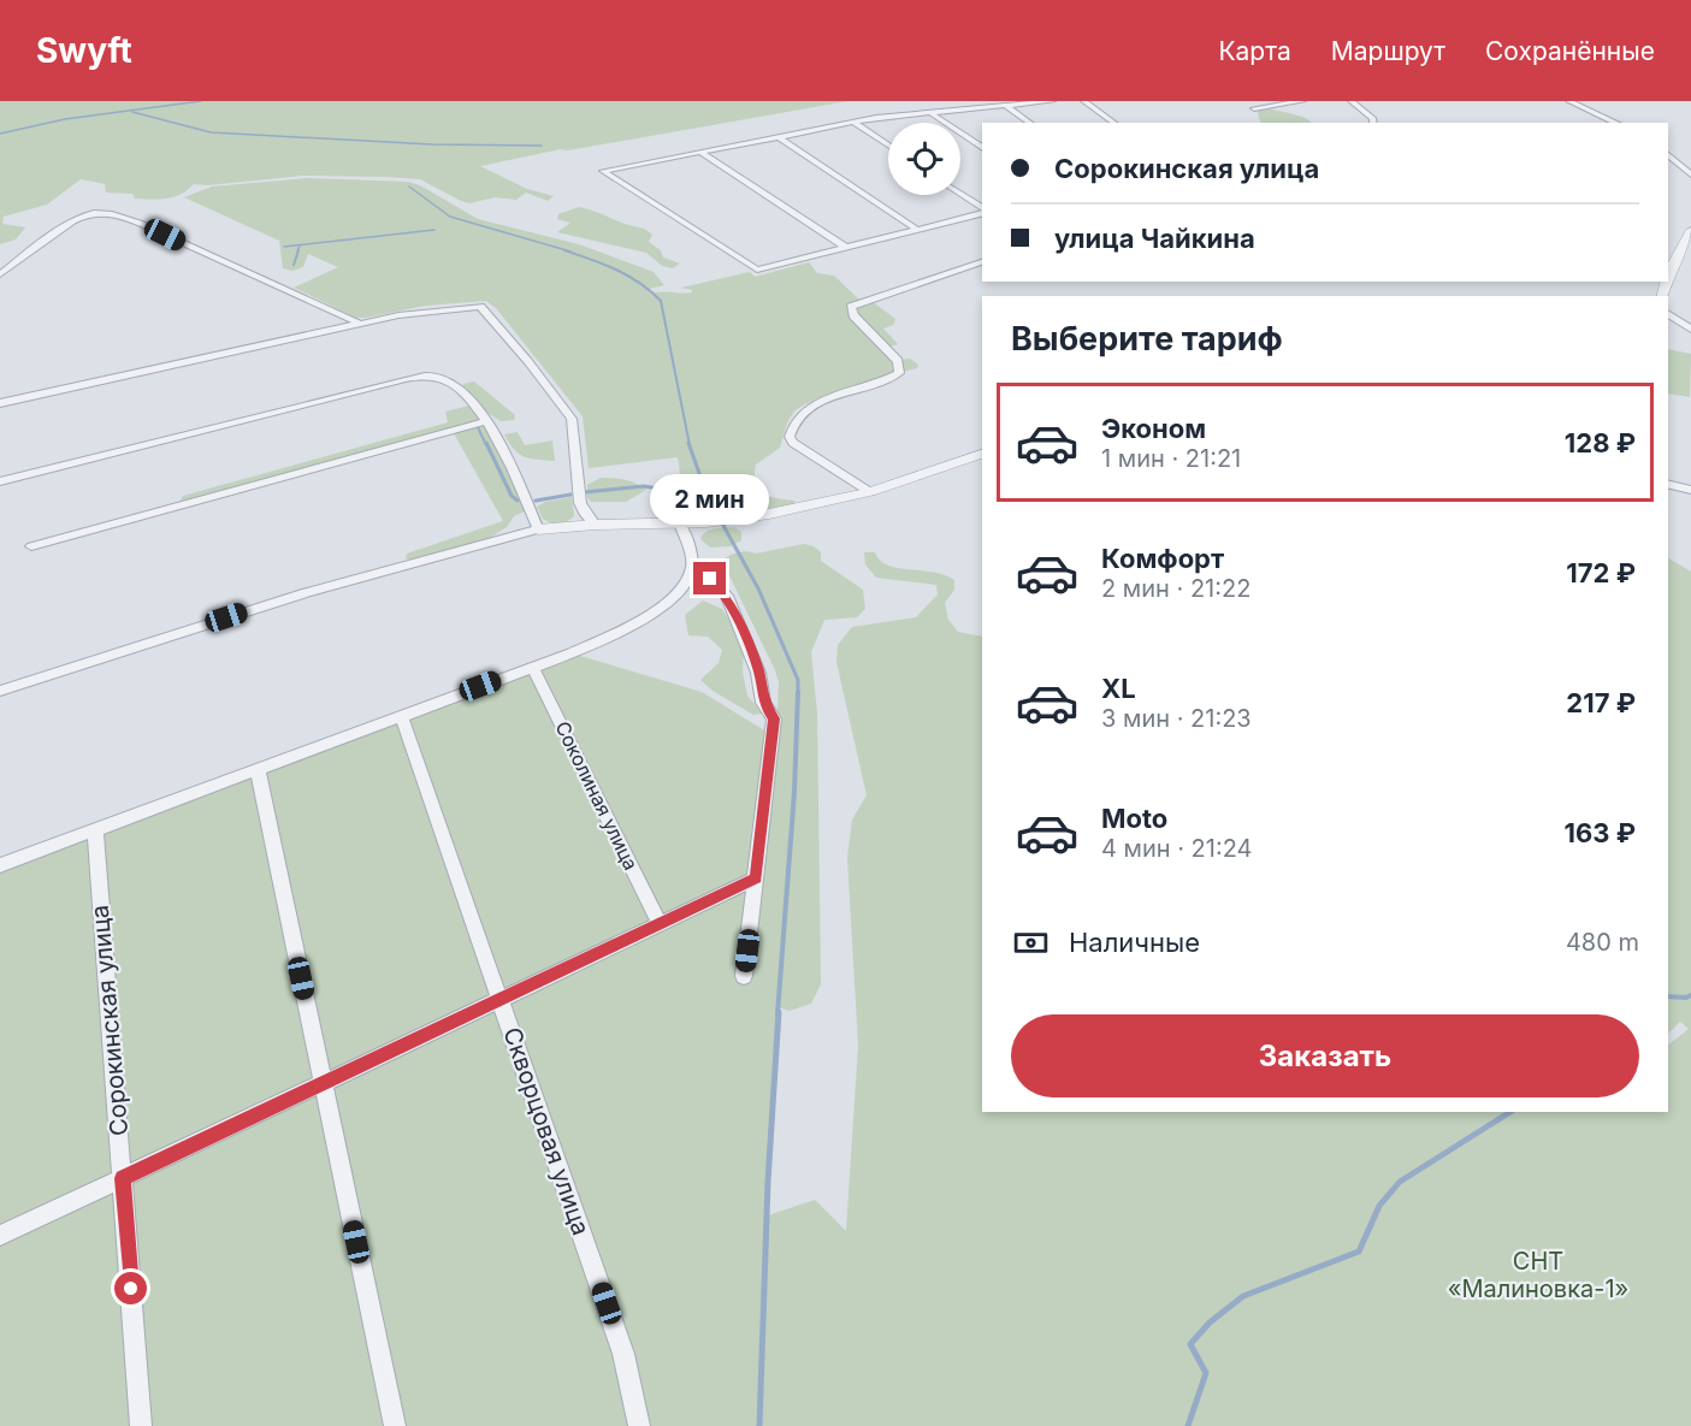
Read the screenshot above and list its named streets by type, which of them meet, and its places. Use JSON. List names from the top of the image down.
{
  "streets": {
    "street": ["Соколиная улица", "Сорокинская улица", "Скворцовая улица"]
  },
  "parks": ["СНТ «Малиновка-1»"],
  "page": {
    "header": "Swyft",
    "nav": ["Карта", "Маршрут", "Сохранённые"],
    "banner": ["Сорокинская улица", "улица Чайкина"],
    "heading": "Выберите тариф",
    "list": [
      {
        "name": "Эконом",
        "note": "1 мин · 21:21",
        "value": "128 ₽"
      },
      {
        "name": "Комфорт",
        "note": "2 мин · 21:22",
        "value": "172 ₽"
      },
      {
        "name": "XL",
        "note": "3 мин · 21:23",
        "value": "217 ₽"
      },
      {
        "name": "Moto",
        "note": "4 мин · 21:24",
        "value": "163 ₽"
      }
    ],
    "bubble": "2 мин",
    "pay": ["Наличные", "480 m"],
    "buttons": "Заказать"
  }
}
